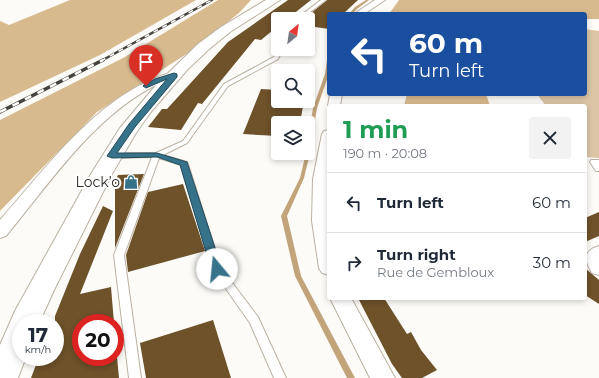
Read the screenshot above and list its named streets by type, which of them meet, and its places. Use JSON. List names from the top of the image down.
{
  "places": {
    "shop": ["Lock’o"]
  },
  "north": "top right",
  "page": {
    "turn": ["60 m", "Turn left"],
    "heading": ["1 min", "190 m · 20:08"],
    "list": [
      {
        "name": "Turn left",
        "value": "60 m"
      },
      {
        "name": "Turn right",
        "note": "Rue de Gembloux",
        "value": "30 m"
      }
    ],
    "speed": "17 km/h",
    "limit": "20"
  }
}
